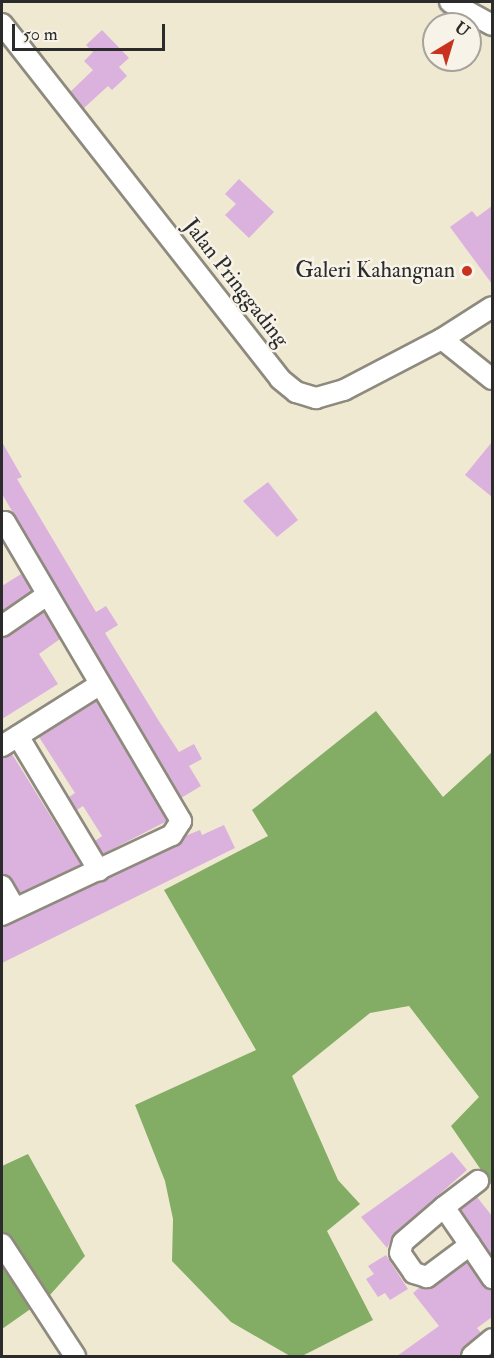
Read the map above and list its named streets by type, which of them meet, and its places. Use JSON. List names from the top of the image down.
{
  "streets": {
    "street": ["Jalan Pringgading"]
  },
  "places": ["Galeri Kahangnan"],
  "scale_bar": "50 m",
  "north": "top right"
}
